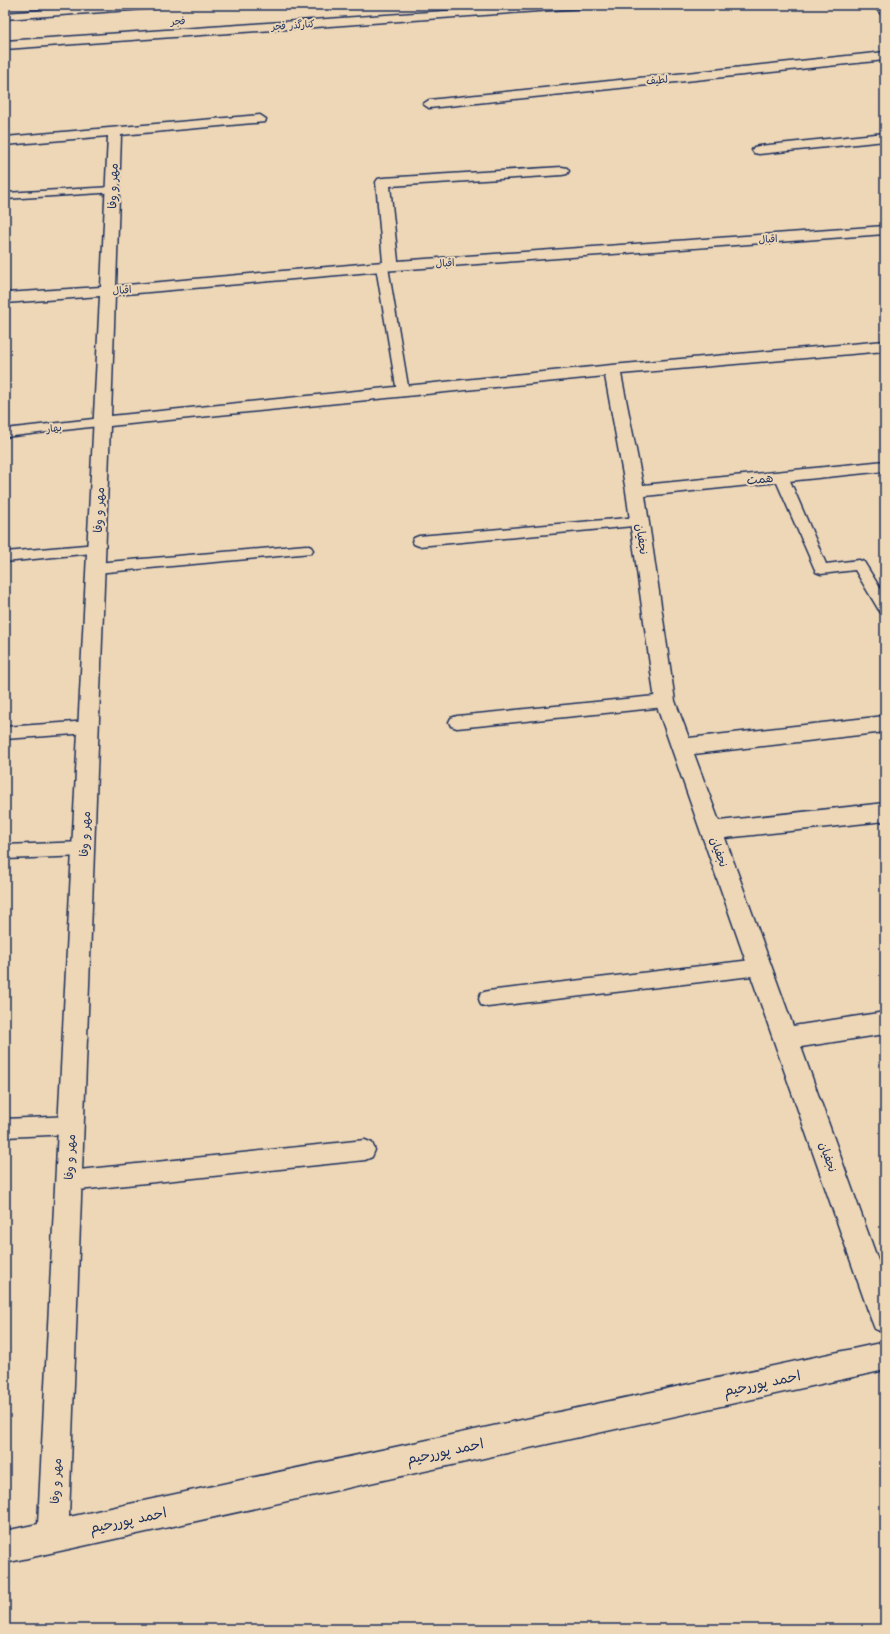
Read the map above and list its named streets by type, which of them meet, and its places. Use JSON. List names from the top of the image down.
{
  "streets": {
    "street": [
      "فجر",
      "کنارگذر فجر",
      "لطیف",
      "مهر و وفا",
      "اقبال",
      "همت",
      "نجفیان",
      "احمد پوررحیم"
    ],
    "lane": ["بهار"]
  },
  "crossings": [
    ["مهر و وفا", "اقبال"],
    ["مهر و وفا", "بهار"],
    ["مهر و وفا", "احمد پوررحیم"],
    ["همت", "نجفیان"]
  ]
}
